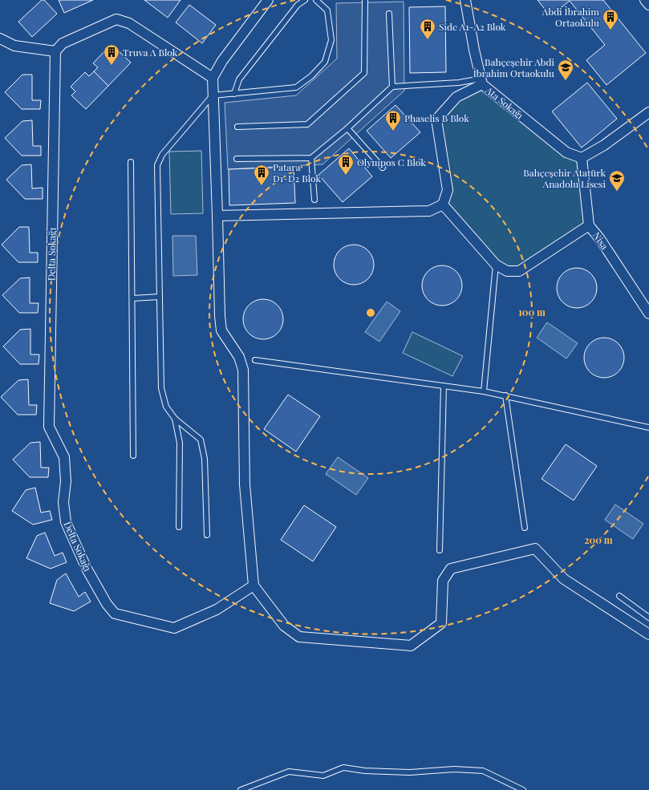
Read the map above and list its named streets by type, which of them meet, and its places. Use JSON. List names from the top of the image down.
{
  "streets": {
    "street": ["Ata Sokağı", "Nisa", "Delta Sokağı"]
  },
  "crossings": [
    ["Ata Sokağı", "Nisa"]
  ],
  "places": {
    "building": [
      "Abdi İbrahim Ortaokulu",
      "Side A1-A2 Blok",
      "Truva A Blok",
      "Phaselis B Blok",
      "Olympos C Blok",
      "Patara D1-D2 Blok"
    ],
    "school or university": ["Bahçeşehir Abdi İbrahim Ortaokulu", "Bahçeşehir Atatürk Anadolu Lisesi"]
  },
  "rings": ["100 m", "200 m"]
}
